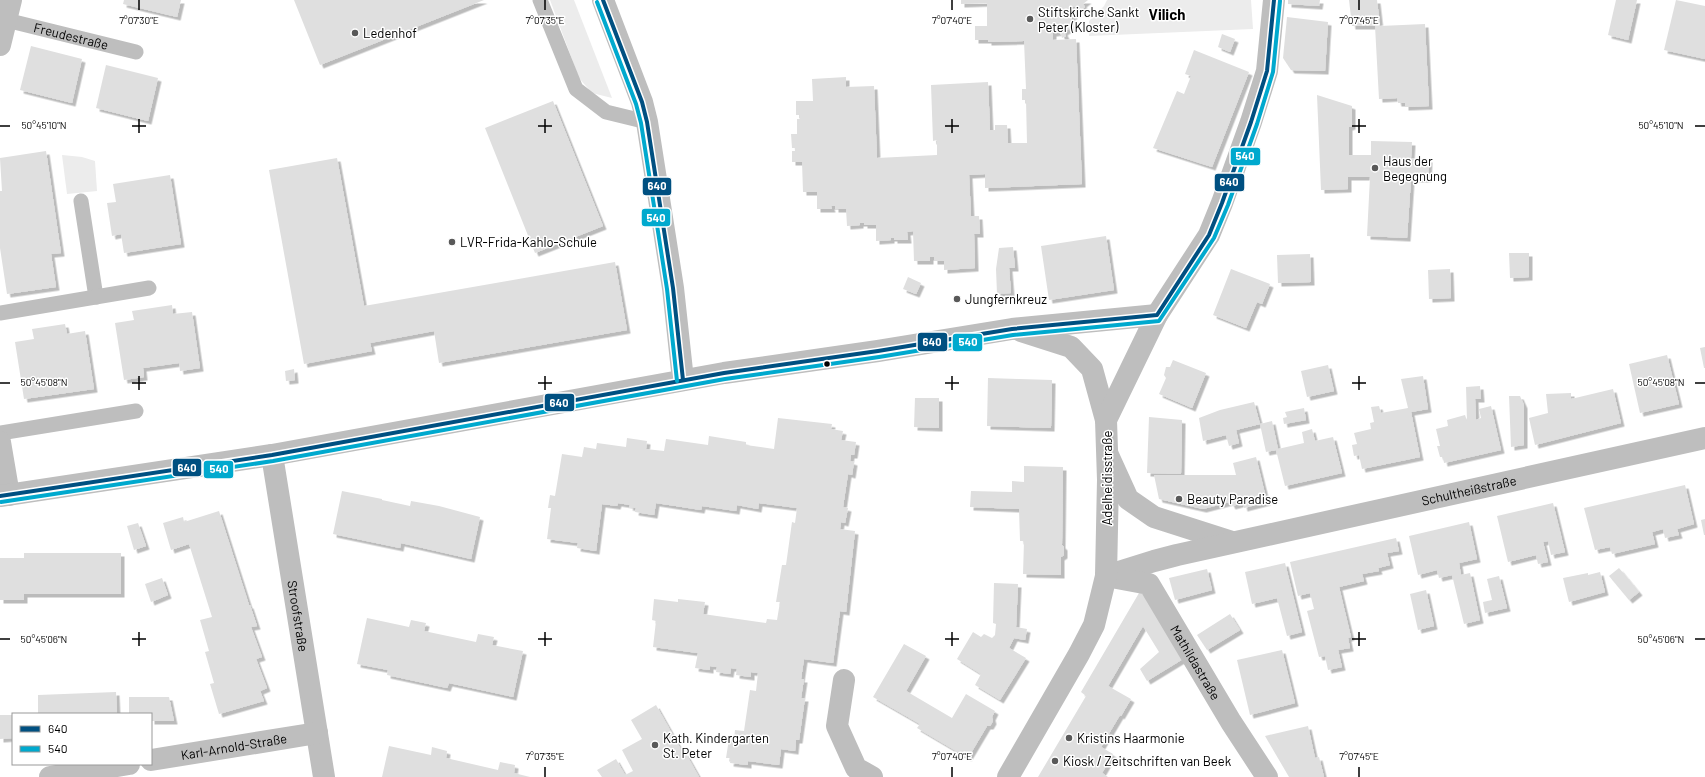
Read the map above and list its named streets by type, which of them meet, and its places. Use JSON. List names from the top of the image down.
{
  "streets": {
    "street": [
      "Freudestraße",
      "Adelheidisstraße",
      "Schultheißstraße",
      "Stroofstraße",
      "Mathildastraße",
      "Karl-Arnold-Straße"
    ]
  },
  "crossings": [
    ["Adelheidisstraße", "Schultheißstraße"],
    ["Adelheidisstraße", "Mathildastraße"],
    ["Schultheißstraße", "Mathildastraße"],
    ["Stroofstraße", "Karl-Arnold-Straße"]
  ],
  "districts": ["Vilich"],
  "places": [
    "Stiftskirche Sankt Peter (Kloster)",
    "Ledenhof",
    "Haus der Begegnung",
    "LVR-Frida-Kahlo-Schule",
    "Jungfernkreuz",
    "Beauty Paradise",
    "Kristins Haarmonie",
    "Kath. Kindergarten St. Peter",
    "Kiosk / Zeitschriften van Beek"
  ],
  "lines": ["transit line 640", "transit line 540"],
  "legend": ["640", "540"],
  "coordinates": [
    "7°07'30\"E",
    "7°07'35\"E",
    "7°07'40\"E",
    "7°07'45\"E",
    "50°45'10\"N",
    "50°45'08\"N",
    "50°45'06\"N"
  ]
}
